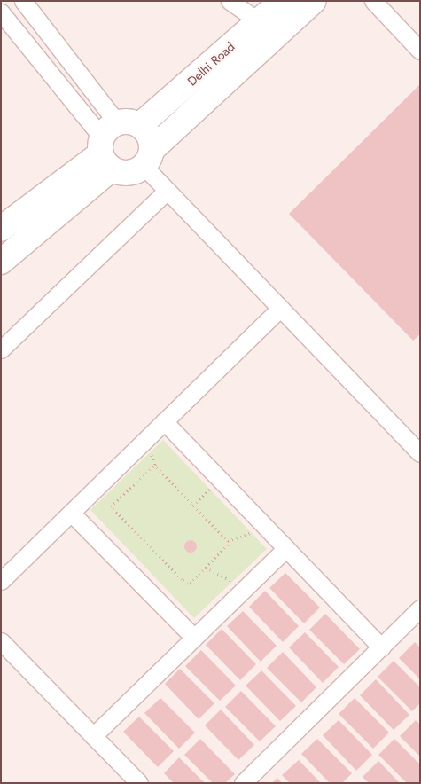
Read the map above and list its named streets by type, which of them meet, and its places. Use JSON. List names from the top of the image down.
{
  "streets": {
    "main road": ["Delhi Road"]
  }
}
